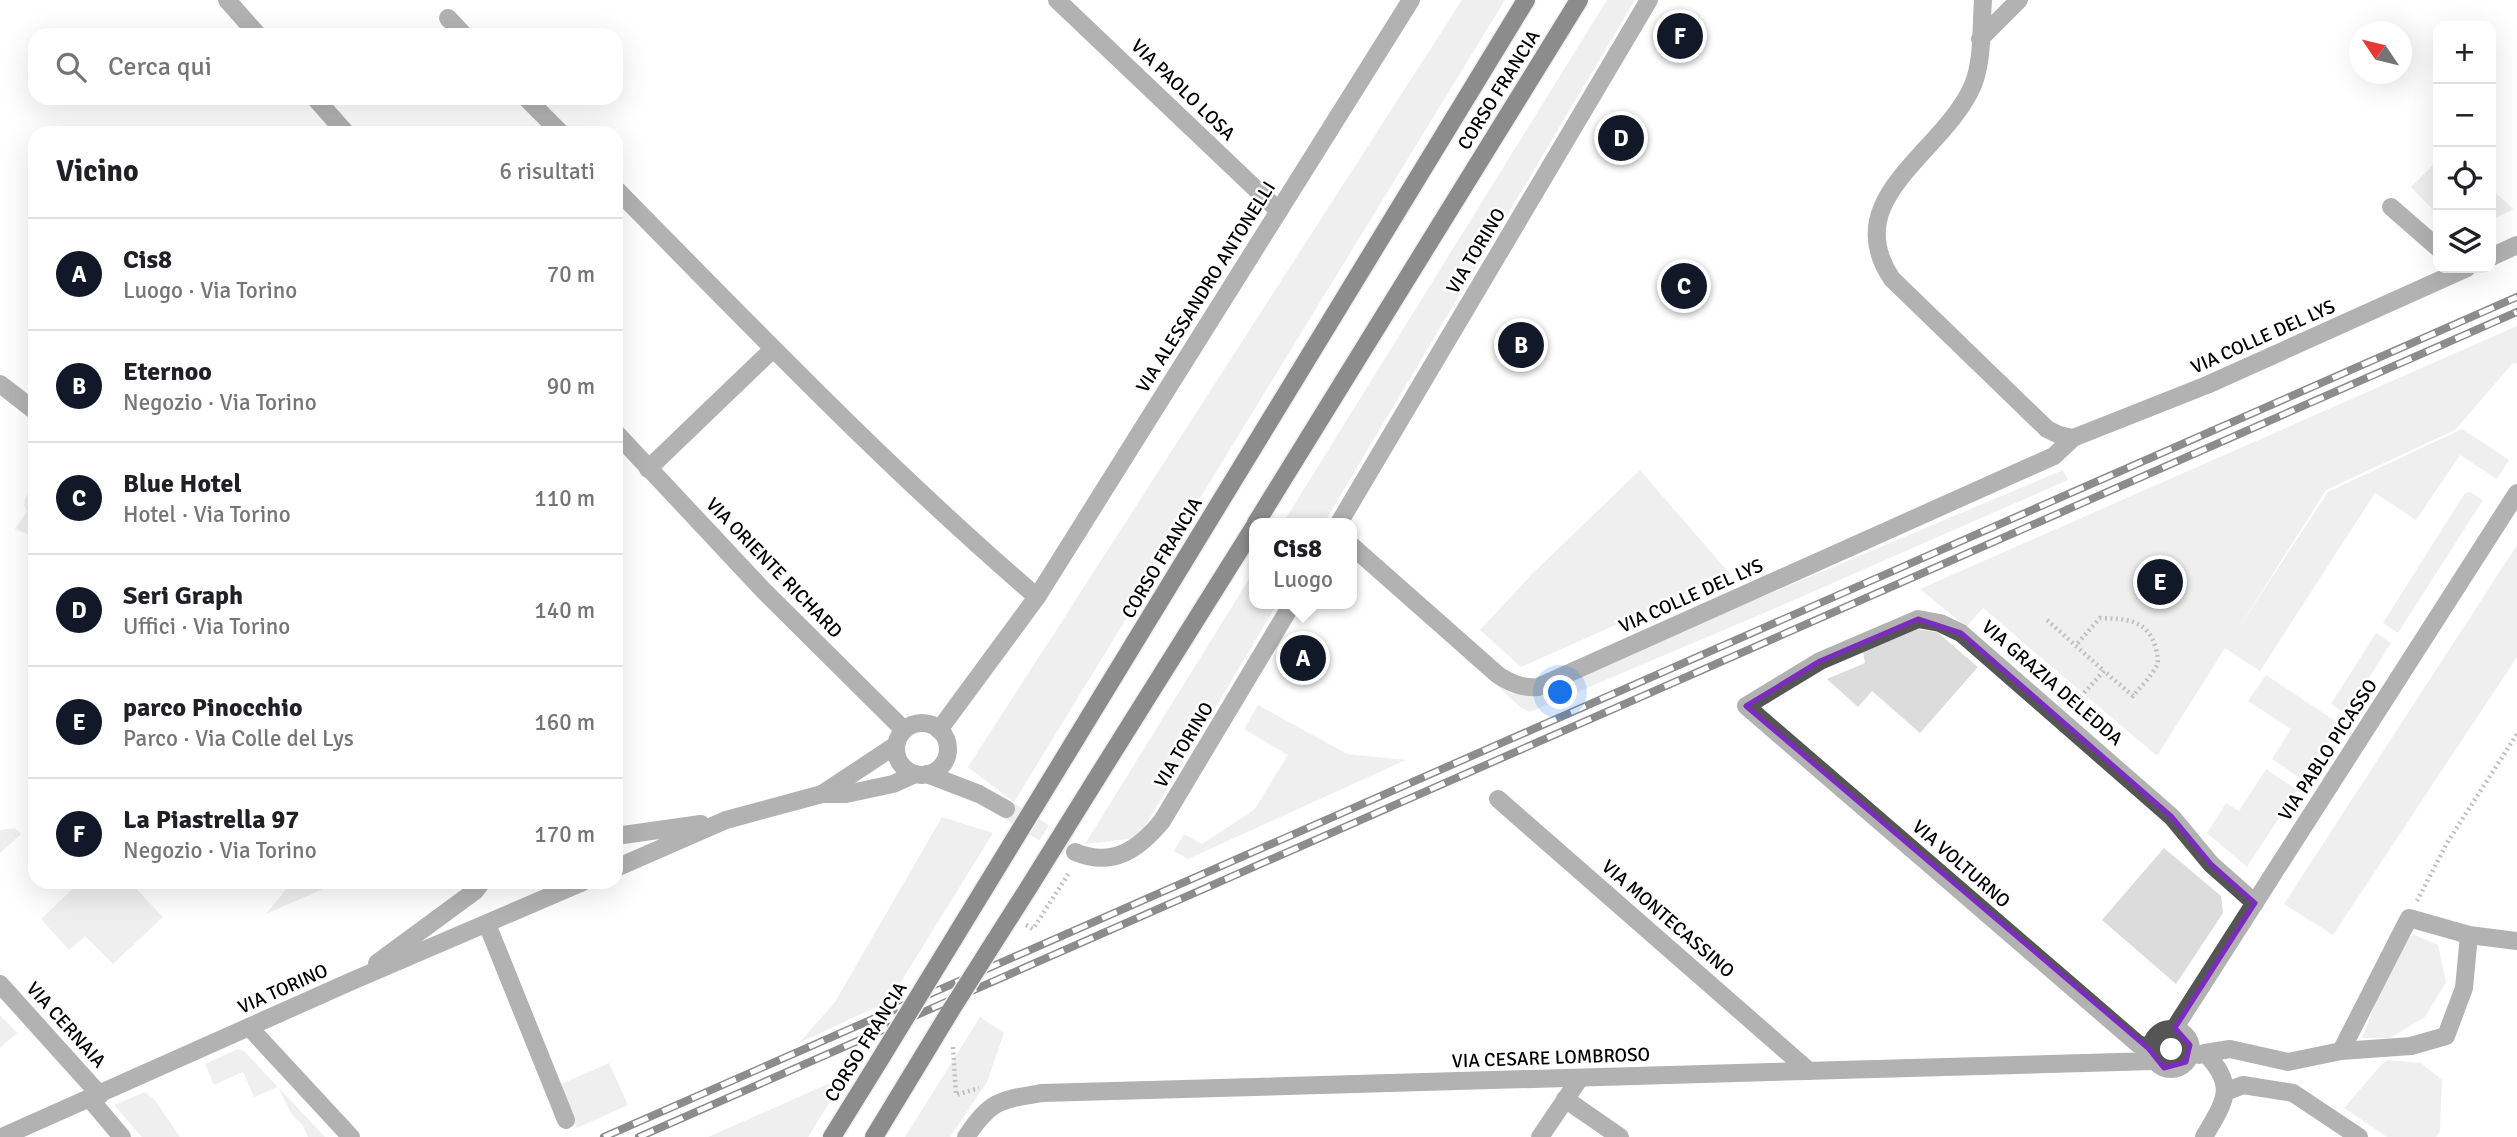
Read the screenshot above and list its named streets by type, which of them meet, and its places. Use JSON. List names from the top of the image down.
{
  "streets": {
    "main road": ["CORSO FRANCIA"],
    "street": [
      "VIA PAOLO LOSA",
      "VIA TORINO",
      "VIA ALESSANDRO ANTONELLI",
      "VIA COLLE DEL LYS",
      "VIA ORIENTE RICHARD",
      "VIA GRAZIA DELEDDA",
      "VIA PABLO PICASSO",
      "VIA VOLTURNO",
      "VIA MONTECASSINO",
      "VIA CERNAIA",
      "VIA CESARE LOMBROSO"
    ]
  },
  "crossings": [
    ["VIA PAOLO LOSA", "VIA ALESSANDRO ANTONELLI"],
    ["VIA TORINO", "VIA CERNAIA"],
    ["VIA ALESSANDRO ANTONELLI", "VIA ORIENTE RICHARD"],
    ["VIA GRAZIA DELEDDA", "VIA PABLO PICASSO"],
    ["VIA GRAZIA DELEDDA", "VIA VOLTURNO"],
    ["VIA PABLO PICASSO", "VIA VOLTURNO"],
    ["VIA PABLO PICASSO", "VIA CESARE LOMBROSO"],
    ["VIA VOLTURNO", "VIA CESARE LOMBROSO"],
    ["VIA MONTECASSINO", "VIA CESARE LOMBROSO"]
  ],
  "north": "top left",
  "page": {
    "pins": [
      "F",
      "D",
      "C",
      "B",
      "E",
      "A"
    ],
    "map_buttons": ["+", "−"],
    "search": "Cerca qui",
    "heading": ["Vicino", "6 risultati"],
    "list": [
      {
        "mark": "A",
        "name": "Cis8",
        "note": "Luogo · Via Torino",
        "value": "70 m"
      },
      {
        "mark": "B",
        "name": "Eternoo",
        "note": "Negozio · Via Torino",
        "value": "90 m"
      },
      {
        "mark": "C",
        "name": "Blue Hotel",
        "note": "Hotel · Via Torino",
        "value": "110 m"
      },
      {
        "mark": "D",
        "name": "Seri Graph",
        "note": "Uffici · Via Torino",
        "value": "140 m"
      },
      {
        "mark": "E",
        "name": "parco Pinocchio",
        "note": "Parco · Via Colle del Lys",
        "value": "160 m"
      },
      {
        "mark": "F",
        "name": "La Piastrella 97",
        "note": "Negozio · Via Torino",
        "value": "170 m"
      }
    ],
    "popup": ["Cis8", "Luogo"]
  }
}
